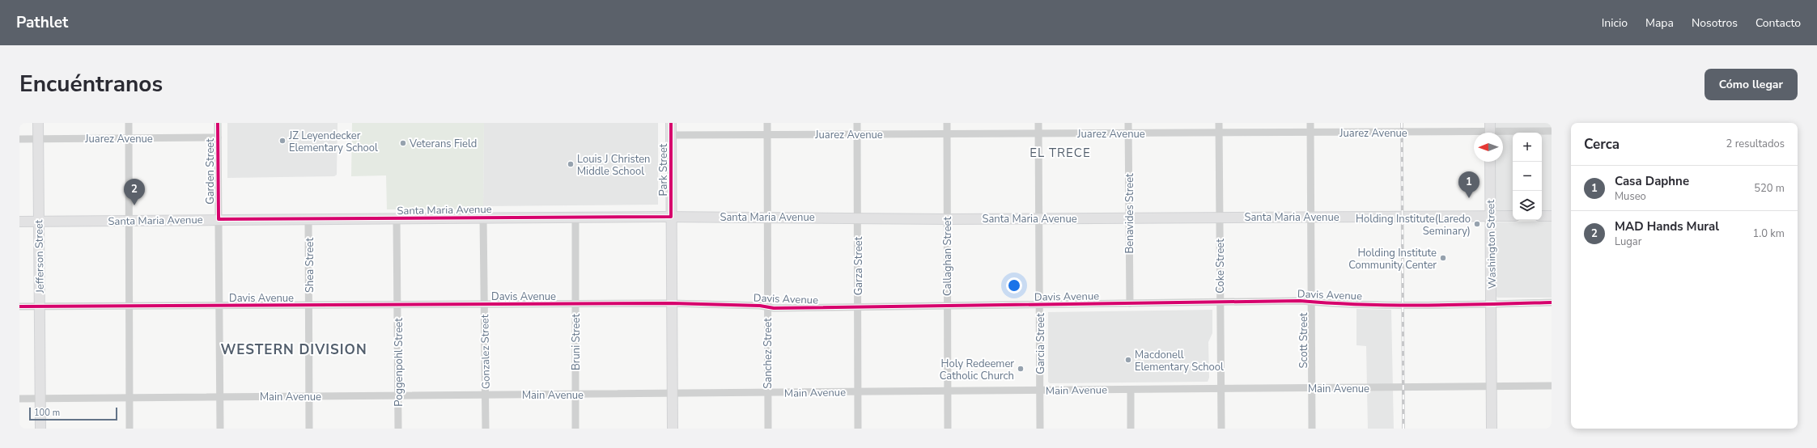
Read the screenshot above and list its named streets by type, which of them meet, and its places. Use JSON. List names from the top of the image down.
{
  "streets": {
    "main road": [
      "Park Street",
      "Santa Maria Avenue",
      "Washington Street",
      "Jefferson Street"
    ],
    "street": [
      "Juarez Avenue",
      "Garden Street",
      "Benavides Street",
      "Callaghan Street",
      "Shea Street",
      "Garza Street",
      "Coke Street",
      "Davis Avenue",
      "Scott Street",
      "Bruni Street",
      "Garcia Street",
      "Gonzalez Street",
      "Sanchez Street",
      "Poggenpohl Street",
      "Main Avenue"
    ]
  },
  "crossings": [
    ["Juarez Avenue", "Park Street"],
    ["Juarez Avenue", "Garden Street"],
    ["Juarez Avenue", "Benavides Street"],
    ["Juarez Avenue", "Jefferson Street"],
    ["Juarez Avenue", "Callaghan Street"],
    ["Juarez Avenue", "Garza Street"],
    ["Juarez Avenue", "Coke Street"],
    ["Juarez Avenue", "Scott Street"],
    ["Juarez Avenue", "Garcia Street"],
    ["Juarez Avenue", "Sanchez Street"],
    ["Park Street", "Santa Maria Avenue"],
    ["Park Street", "Davis Avenue"],
    ["Park Street", "Main Avenue"],
    ["Garden Street", "Santa Maria Avenue"],
    ["Garden Street", "Davis Avenue"],
    ["Garden Street", "Main Avenue"],
    ["Santa Maria Avenue", "Benavides Street"],
    ["Santa Maria Avenue", "Washington Street"],
    ["Santa Maria Avenue", "Jefferson Street"],
    ["Santa Maria Avenue", "Callaghan Street"],
    ["Santa Maria Avenue", "Shea Street"],
    ["Santa Maria Avenue", "Garza Street"],
    ["Santa Maria Avenue", "Coke Street"],
    ["Santa Maria Avenue", "Scott Street"],
    ["Santa Maria Avenue", "Bruni Street"],
    ["Santa Maria Avenue", "Garcia Street"],
    ["Santa Maria Avenue", "Gonzalez Street"],
    ["Santa Maria Avenue", "Sanchez Street"],
    ["Santa Maria Avenue", "Poggenpohl Street"],
    ["Benavides Street", "Davis Avenue"],
    ["Washington Street", "Davis Avenue"],
    ["Washington Street", "Main Avenue"],
    ["Jefferson Street", "Davis Avenue"],
    ["Jefferson Street", "Main Avenue"],
    ["Callaghan Street", "Davis Avenue"],
    ["Callaghan Street", "Main Avenue"],
    ["Shea Street", "Davis Avenue"],
    ["Shea Street", "Main Avenue"],
    ["Garza Street", "Davis Avenue"],
    ["Garza Street", "Main Avenue"],
    ["Coke Street", "Davis Avenue"],
    ["Coke Street", "Main Avenue"],
    ["Davis Avenue", "Scott Street"],
    ["Davis Avenue", "Bruni Street"],
    ["Davis Avenue", "Garcia Street"],
    ["Davis Avenue", "Gonzalez Street"],
    ["Davis Avenue", "Sanchez Street"],
    ["Davis Avenue", "Poggenpohl Street"],
    ["Scott Street", "Main Avenue"],
    ["Bruni Street", "Main Avenue"],
    ["Garcia Street", "Main Avenue"],
    ["Gonzalez Street", "Main Avenue"],
    ["Sanchez Street", "Main Avenue"],
    ["Poggenpohl Street", "Main Avenue"]
  ],
  "districts": ["EL TRECE", "WESTERN DIVISION"],
  "places": [
    "JZ Leyendecker Elementary School",
    "Veterans Field",
    "Louis J Christen Middle School",
    "Holding Institute(Laredo Seminary)",
    "Holding Institute Community Center",
    "Macdonell Elementary School",
    "Holy Redeemer Catholic Church"
  ],
  "scale_bar": "100 m",
  "north": "left",
  "page": {
    "header": "Pathlet",
    "nav": [
      "Inicio",
      "Mapa",
      "Nosotros",
      "Contacto"
    ],
    "title": "Encuéntranos",
    "buttons": "Cómo llegar",
    "heading": ["Cerca", "2 resultados"],
    "map_buttons": ["+", "−"],
    "list": [
      {
        "mark": "1",
        "name": "Casa Daphne",
        "note": "Museo",
        "value": "520 m"
      },
      {
        "mark": "2",
        "name": "MAD Hands Mural",
        "note": "Lugar",
        "value": "1.0 km"
      }
    ],
    "pins": ["1", "2"],
    "scale": "100 m"
  }
}
